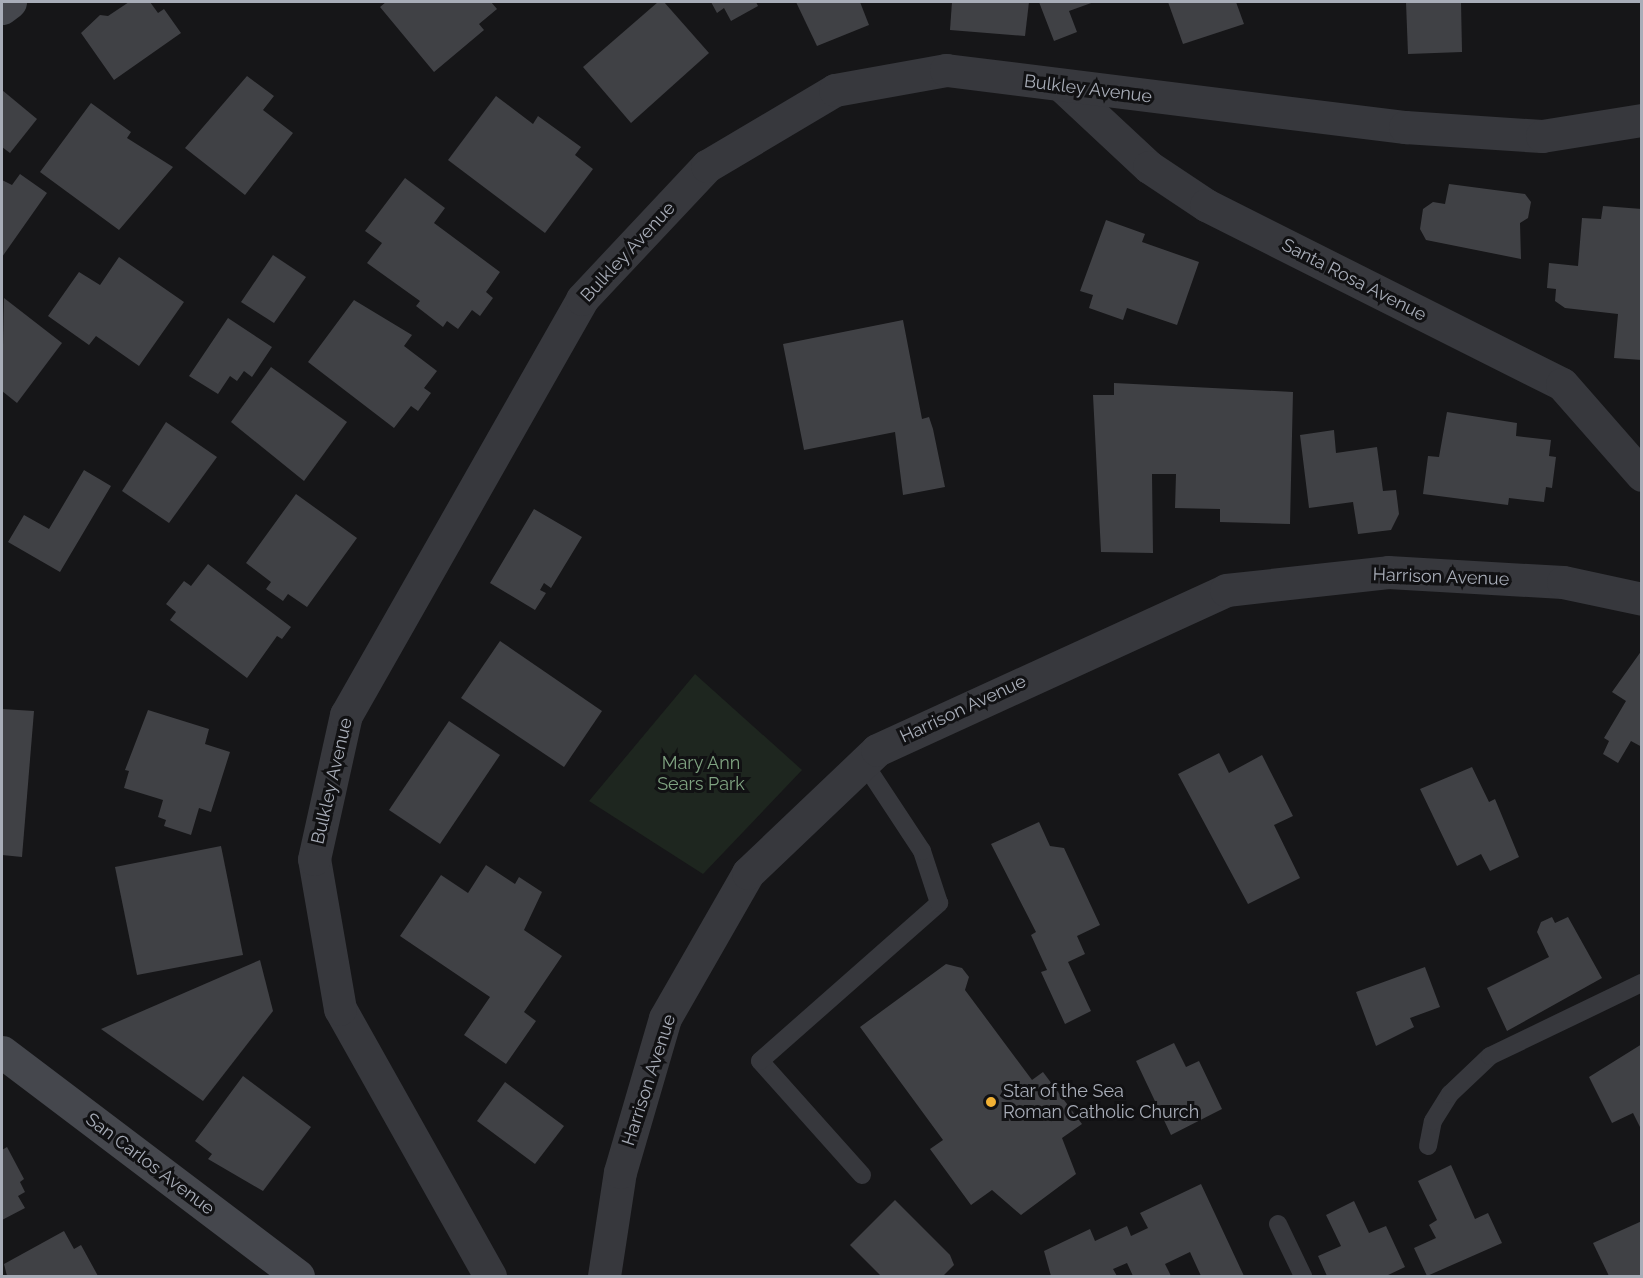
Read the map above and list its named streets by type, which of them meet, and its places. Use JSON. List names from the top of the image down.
{
  "streets": {
    "street": [
      "Bulkley Avenue",
      "Santa Rosa Avenue",
      "Harrison Avenue",
      "San Carlos Avenue"
    ]
  },
  "crossings": [
    ["Bulkley Avenue", "Santa Rosa Avenue"]
  ],
  "parks": ["Mary Ann Sears Park"],
  "places": ["Star of the Sea Roman Catholic Church"]
}
